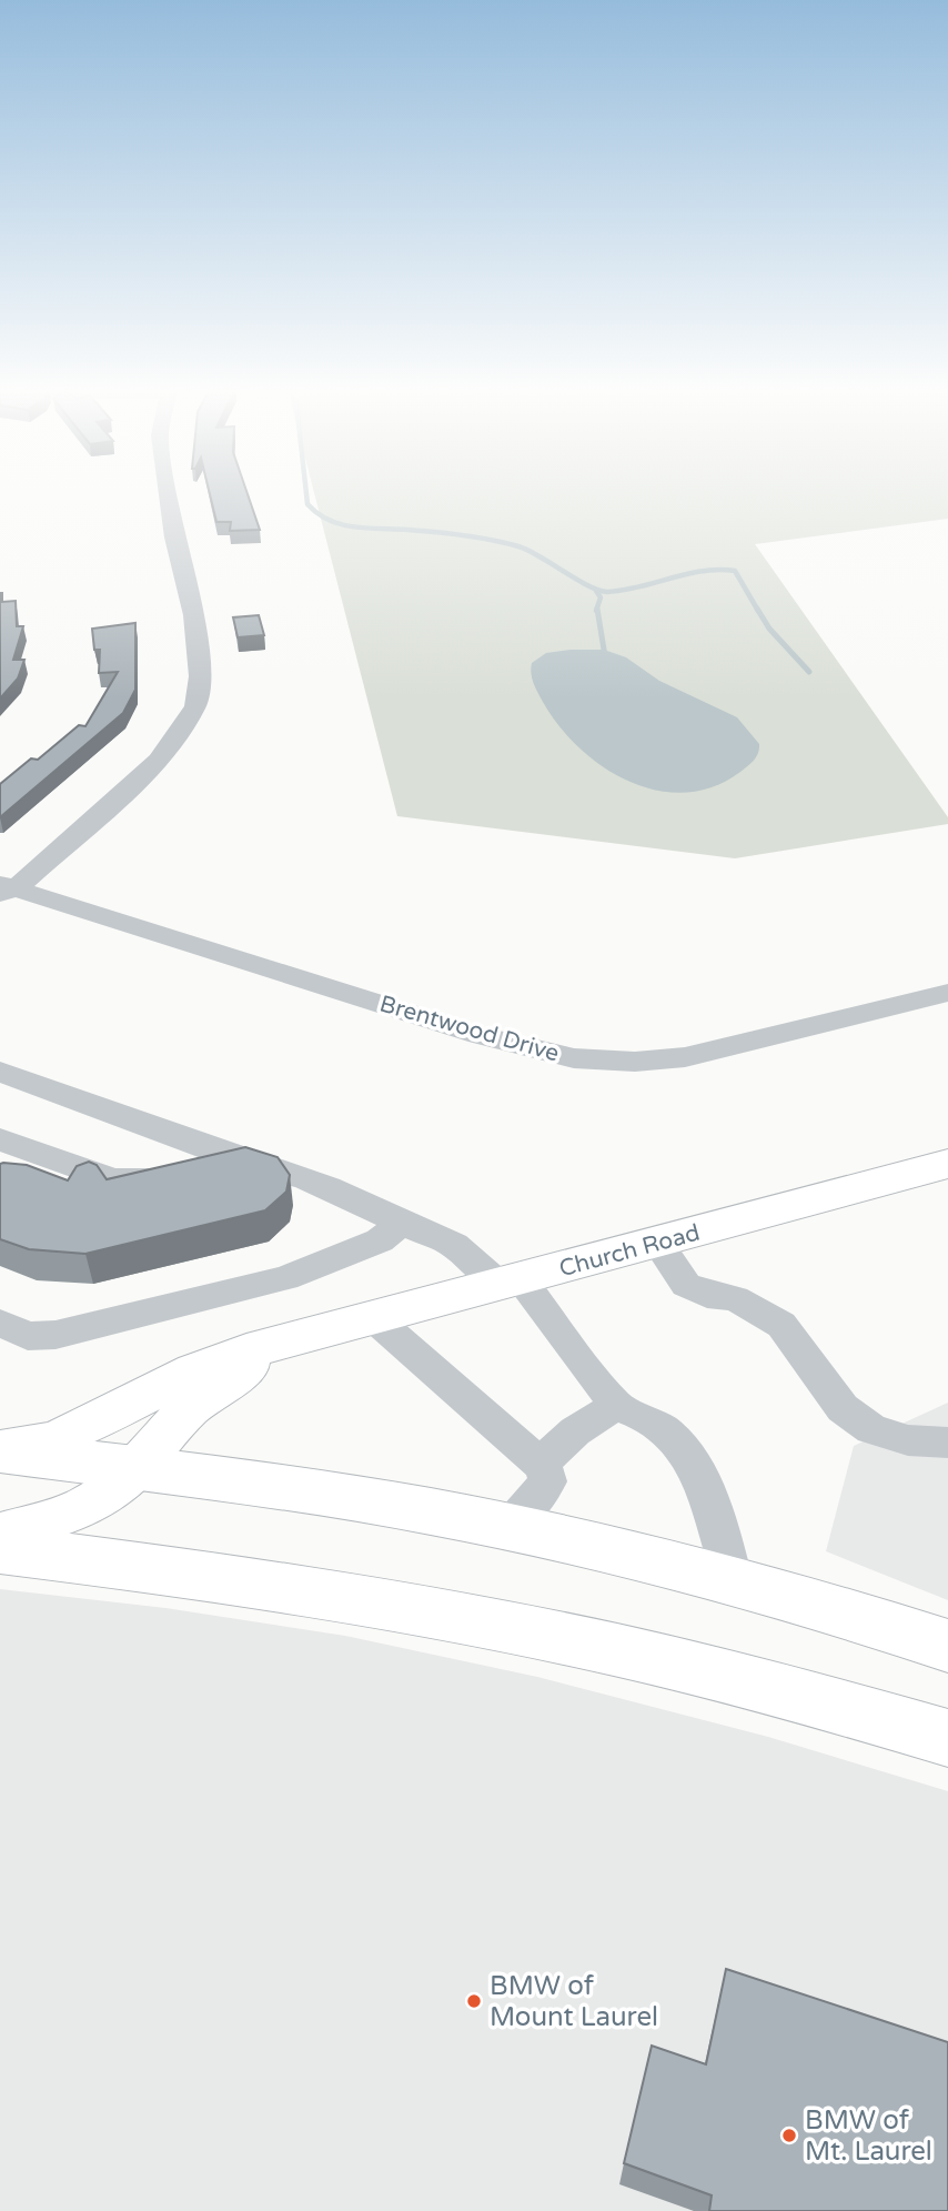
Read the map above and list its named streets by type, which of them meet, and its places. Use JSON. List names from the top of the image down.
{
  "streets": {
    "main road": ["Church Road"],
    "street": ["Brentwood Drive"]
  },
  "places": ["BMW of Mount Laurel", "BMW of Mt. Laurel"]
}
